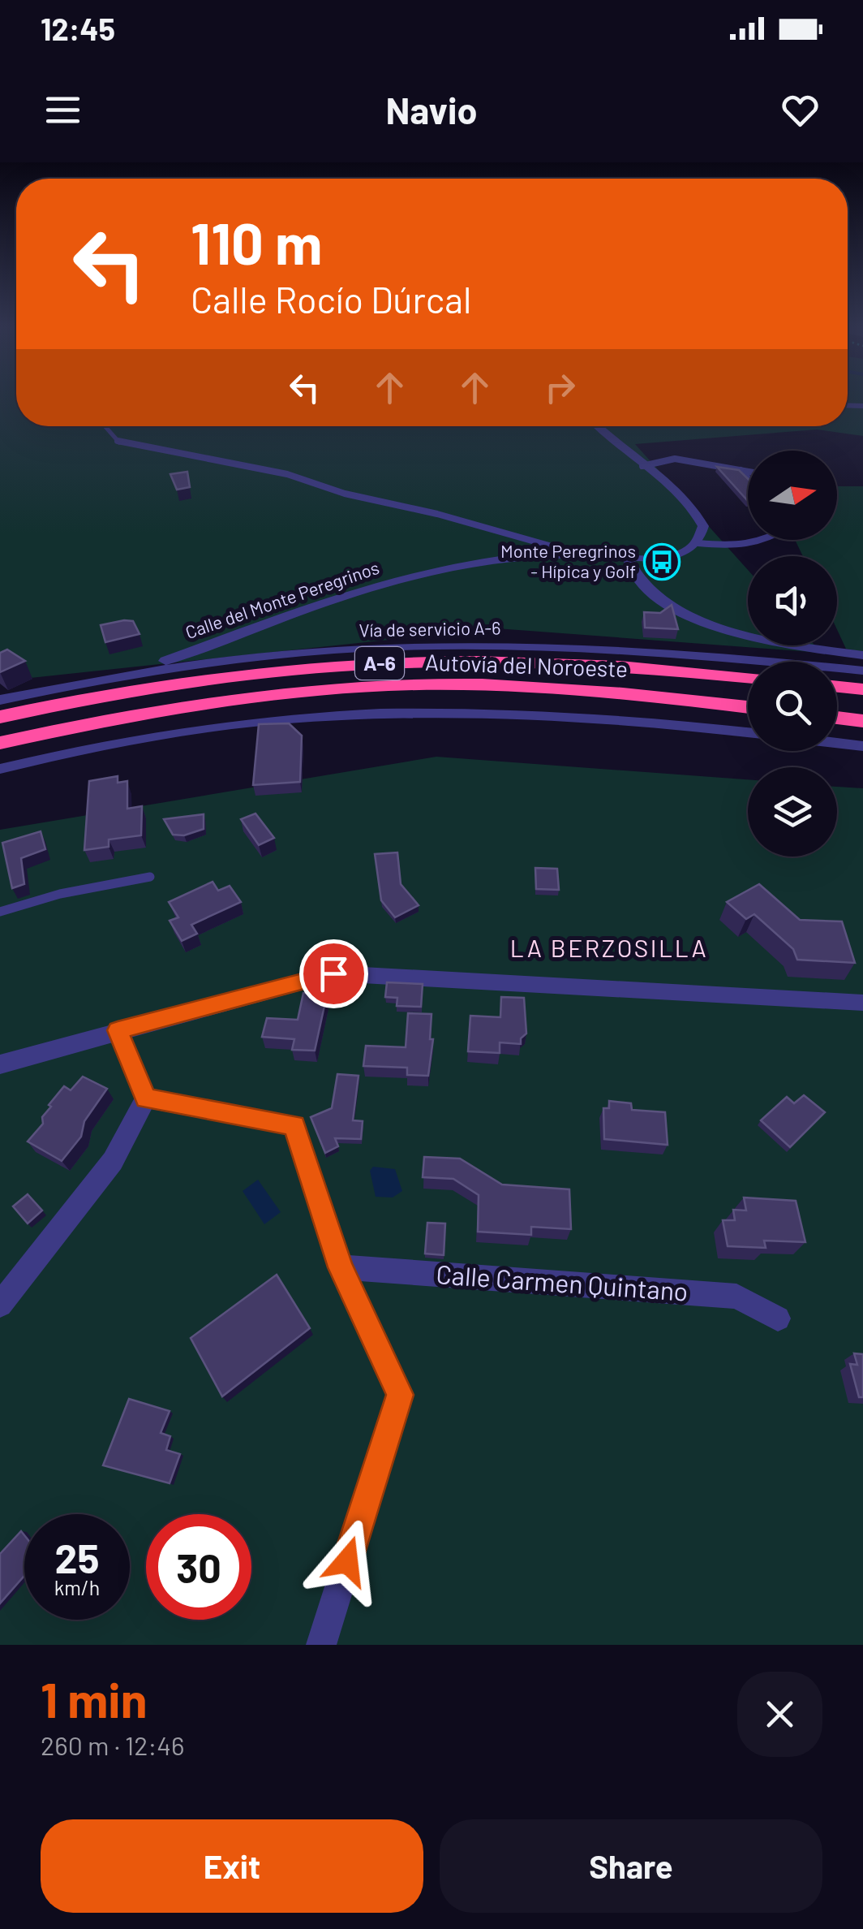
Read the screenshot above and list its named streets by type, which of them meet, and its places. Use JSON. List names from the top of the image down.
{
  "streets": {
    "highway": ["A-6", "Autovía del Noroeste"],
    "street": ["Calle del Monte Peregrinos", "Vía de servicio A-6", "Calle Carmen Quintano"]
  },
  "crossings": [
    ["Calle del Monte Peregrinos", "Vía de servicio A-6"]
  ],
  "districts": ["LA BERZOSILLA"],
  "places": {
    "bus stop": ["Monte Peregrinos - Hípica y Golf"]
  },
  "north": "right",
  "page": {
    "status": "12:45",
    "header": "Navio",
    "turn": ["110 m", "Calle Rocío Dúrcal"],
    "speed": "25 km/h",
    "limit": "30",
    "heading": ["1 min", "260 m · 12:46"],
    "buttons": ["Exit", "Share"]
  }
}
